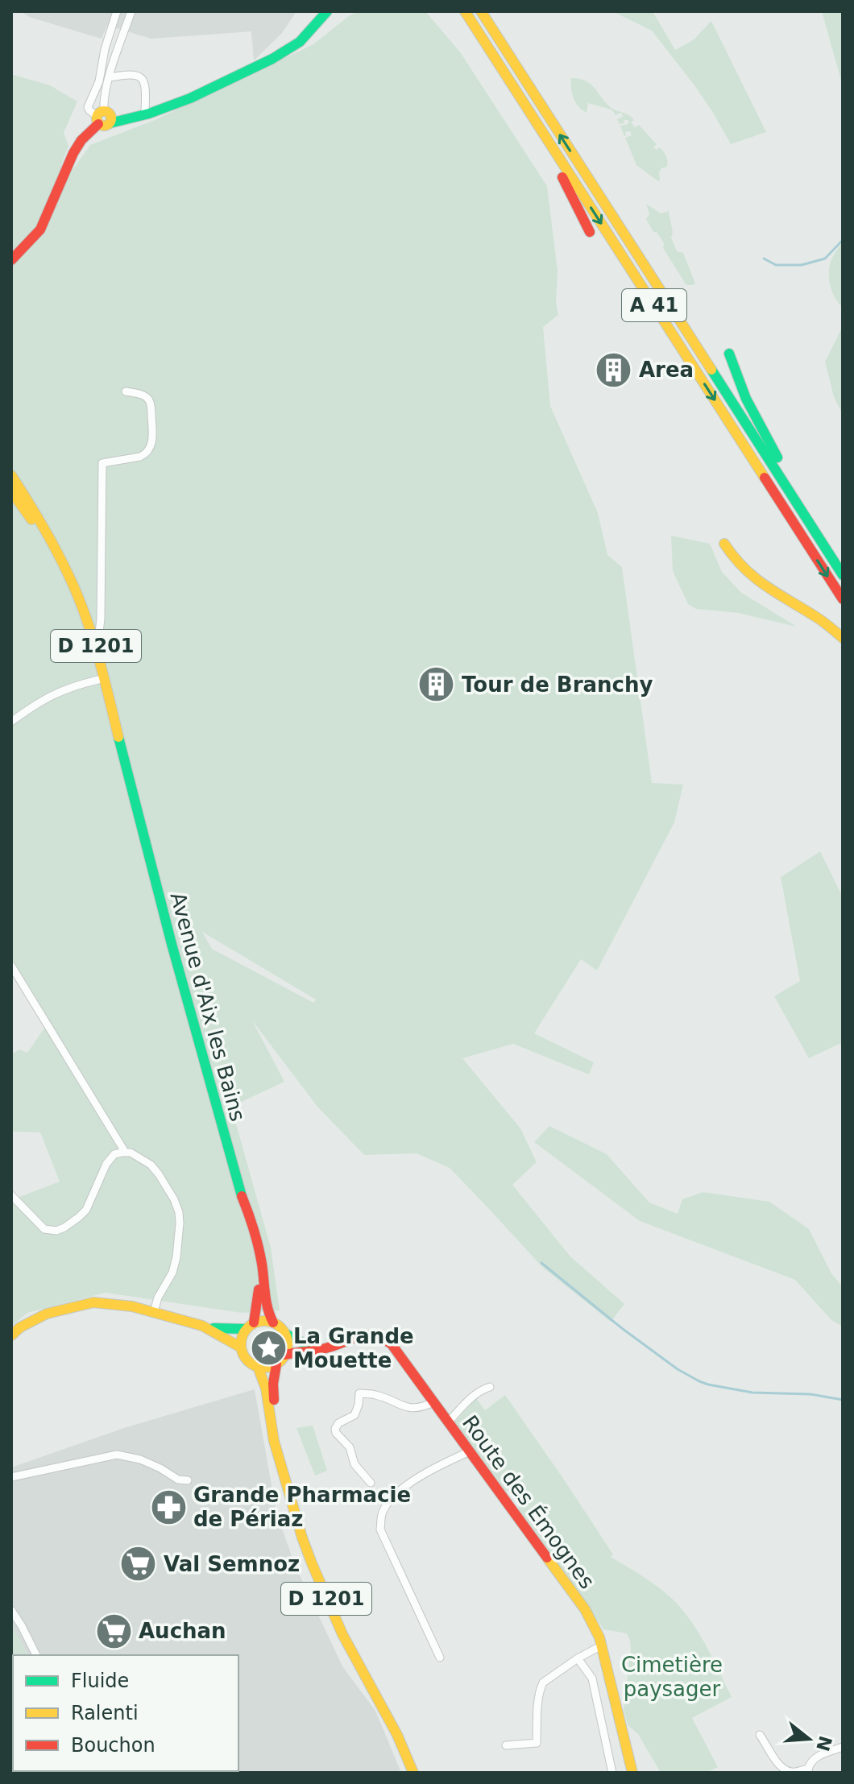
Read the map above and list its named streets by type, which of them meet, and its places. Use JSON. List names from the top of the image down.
{
  "streets": {
    "main road": [
      "A 41",
      "D 1201",
      "Avenue d'Aix les Bains",
      "Route des Émognes"
    ]
  },
  "crossings": [
    ["Avenue d'Aix les Bains", "Route des Émognes"]
  ],
  "parks": ["Cimetière paysager"],
  "places": {
    "building": ["Area", "Tour de Branchy"],
    "place": ["La Grande Mouette"],
    "pharmacy": ["Grande Pharmacie de Périaz"],
    "supermarket": ["Val Semnoz", "Auchan"]
  },
  "legend": ["Fluide", "Ralenti", "Bouchon"],
  "north": "right"
}
